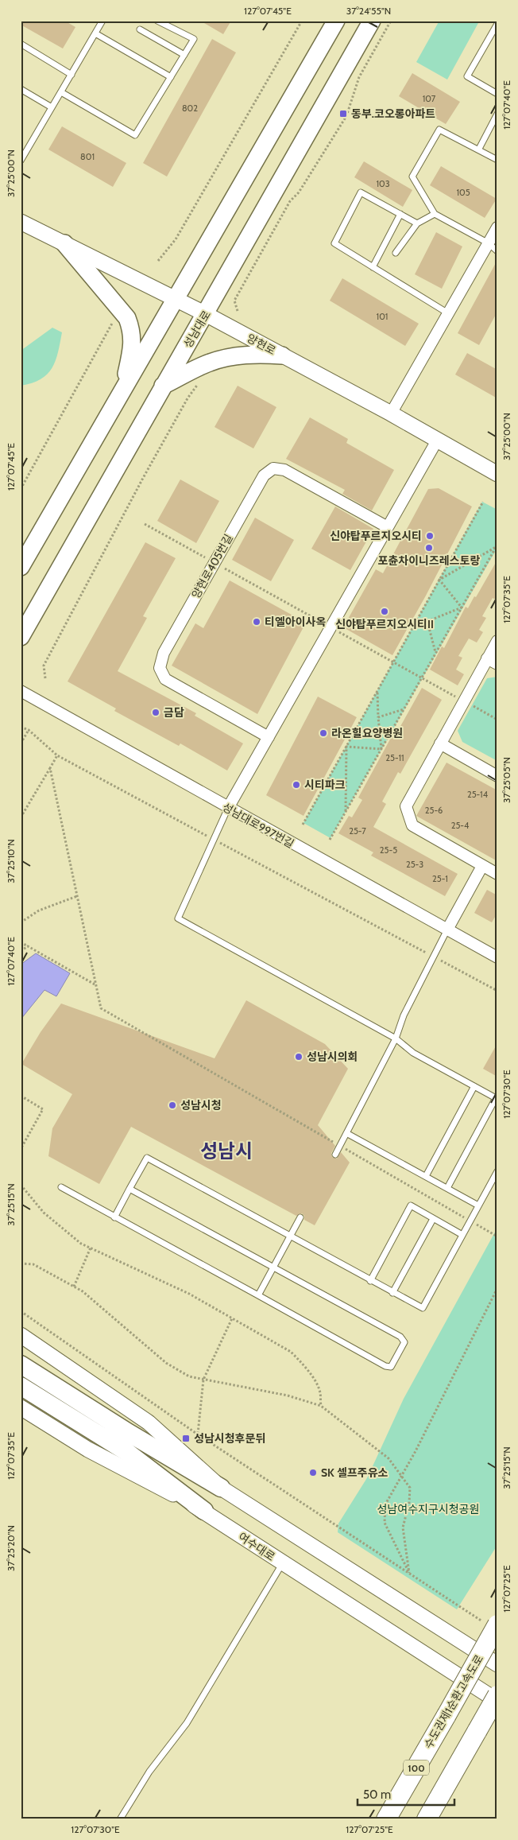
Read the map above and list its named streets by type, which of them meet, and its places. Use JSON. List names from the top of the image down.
{
  "streets": {
    "highway": ["여수대로", "수도권제1순환고속도로", "100"],
    "main road": ["성남대로", "양현로"],
    "street": ["양현로405번길", "성남대로997번길"]
  },
  "crossings": [
    ["성남대로", "양현로"]
  ],
  "districts": ["성남시"],
  "parks": ["성남여수지구시청공원"],
  "places": {
    "transit": ["동부.코오롱아파트", "성남시청후문뒤"],
    "other": [
      "신야탑푸르지오시티",
      "포츈차이니즈레스토랑",
      "신야탑푸르지오시티II",
      "티엘아이사옥",
      "금담",
      "라온힐요양병원",
      "시티파크",
      "성남시의회",
      "성남시청",
      "SK 셀프주유소"
    ]
  },
  "house_numbers": [
    "107",
    "802",
    "801",
    "103",
    "105",
    "101",
    "25-11",
    "25-14",
    "25-6",
    "25-4",
    "25-7",
    "25-5",
    "25-3",
    "25-1"
  ],
  "scale_bar": "50 m",
  "coordinates": [
    "127°07'45\"E",
    "37°24'55\"N",
    "127°07'40\"E",
    "37°25'00\"N",
    "127°07'35\"E",
    "37°25'05\"N",
    "37°25'10\"N",
    "127°07'30\"E",
    "37°25'15\"N",
    "37°25'20\"N",
    "127°07'25\"E"
  ]
}
